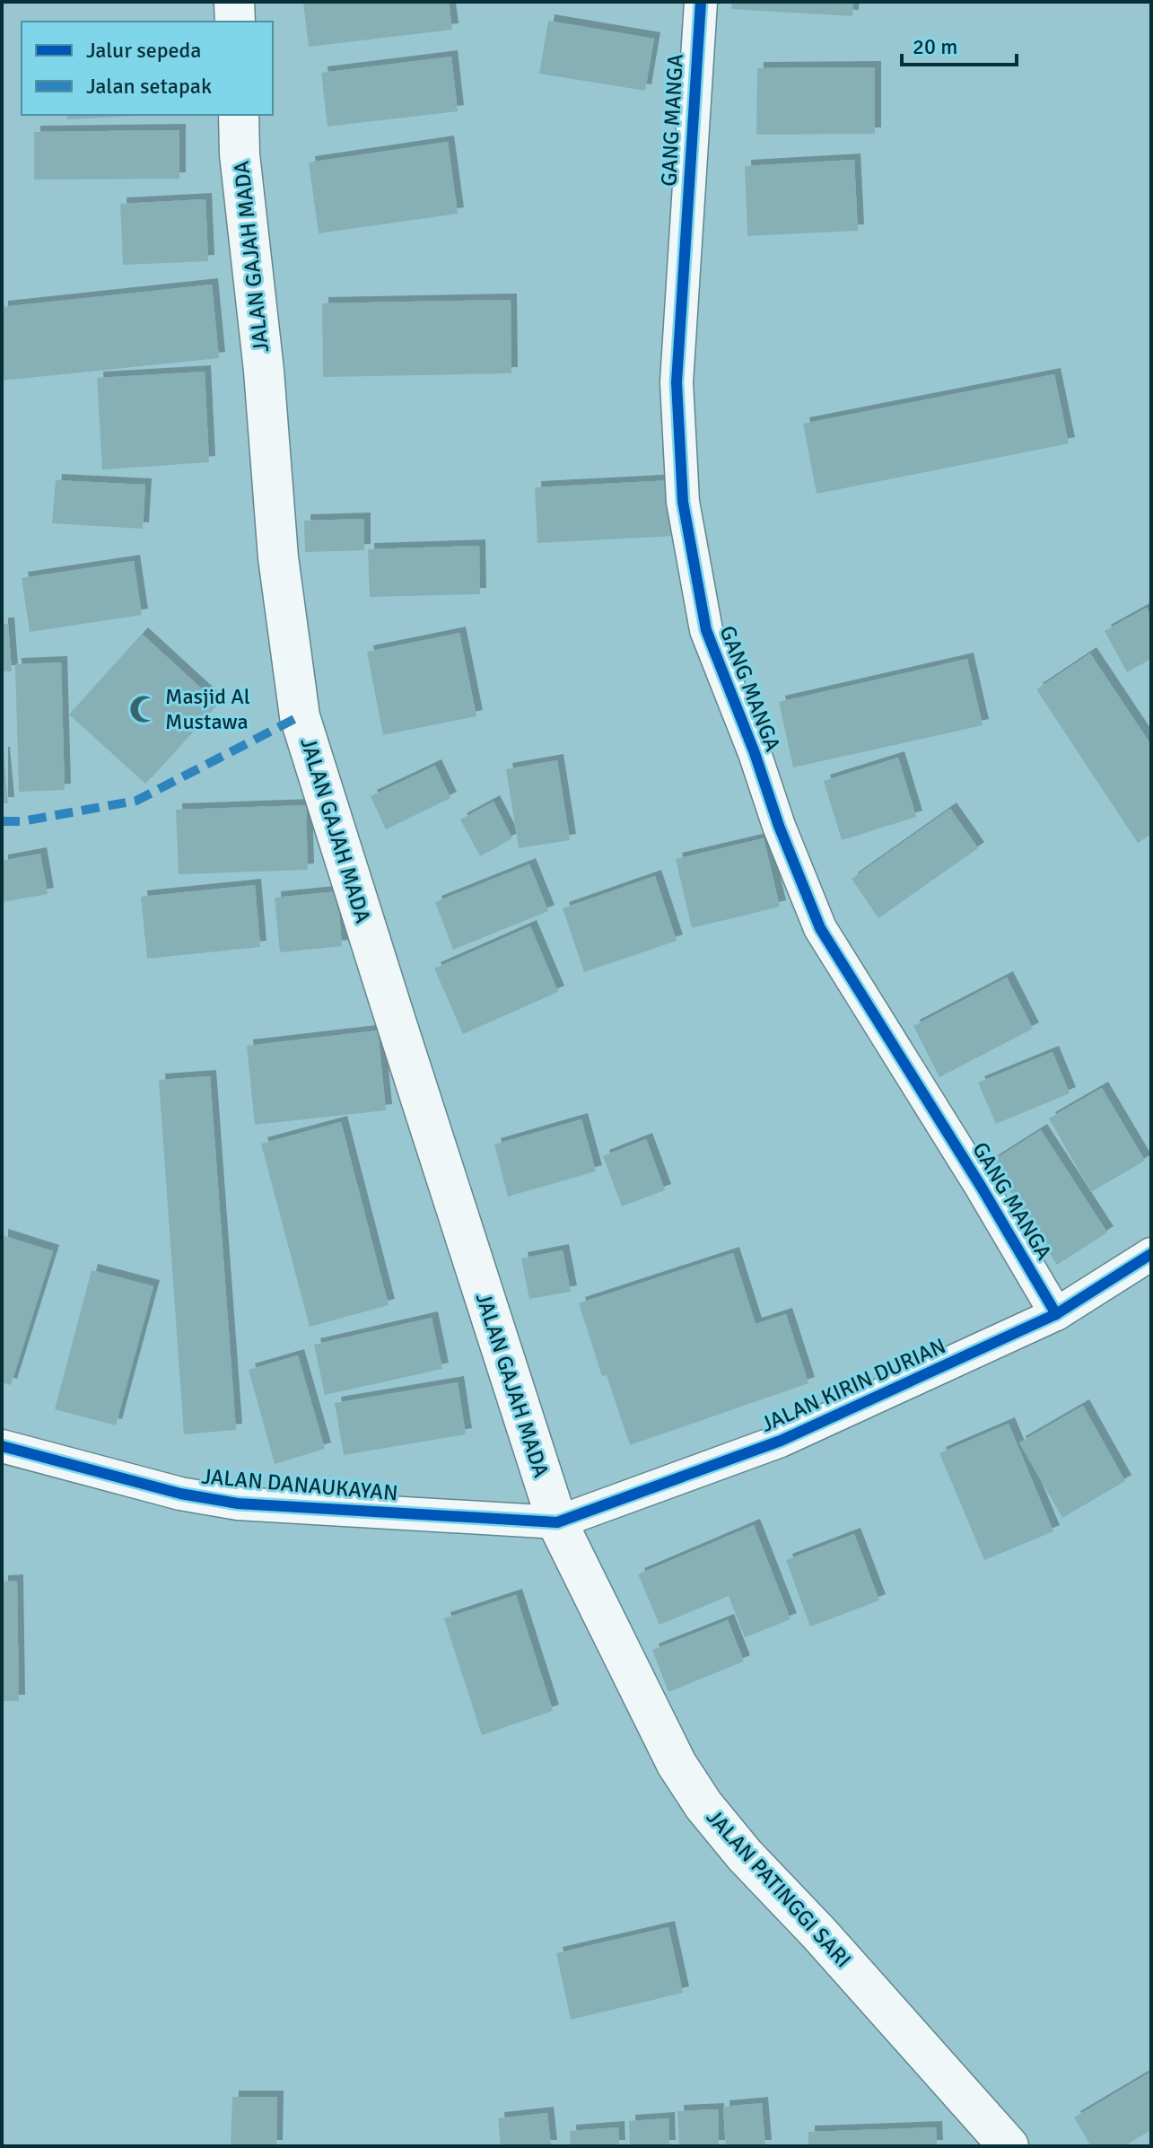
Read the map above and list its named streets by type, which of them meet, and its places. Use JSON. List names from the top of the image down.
{
  "streets": {
    "main road": ["JALAN GAJAH MADA", "JALAN PATINGGI SARI"],
    "street": ["GANG MANGA", "JALAN KIRIN DURIAN", "JALAN DANAUKAYAN"]
  },
  "crossings": [
    ["GANG MANGA", "JALAN KIRIN DURIAN"],
    ["JALAN GAJAH MADA", "JALAN KIRIN DURIAN"],
    ["JALAN GAJAH MADA", "JALAN DANAUKAYAN"],
    ["JALAN GAJAH MADA", "JALAN PATINGGI SARI"],
    ["JALAN KIRIN DURIAN", "JALAN DANAUKAYAN"],
    ["JALAN KIRIN DURIAN", "JALAN PATINGGI SARI"],
    ["JALAN DANAUKAYAN", "JALAN PATINGGI SARI"]
  ],
  "places": {
    "mosque": ["Masjid Al Mustawa"]
  },
  "legend": ["Jalur sepeda", "Jalan setapak"],
  "scale_bar": "20 m"
}
